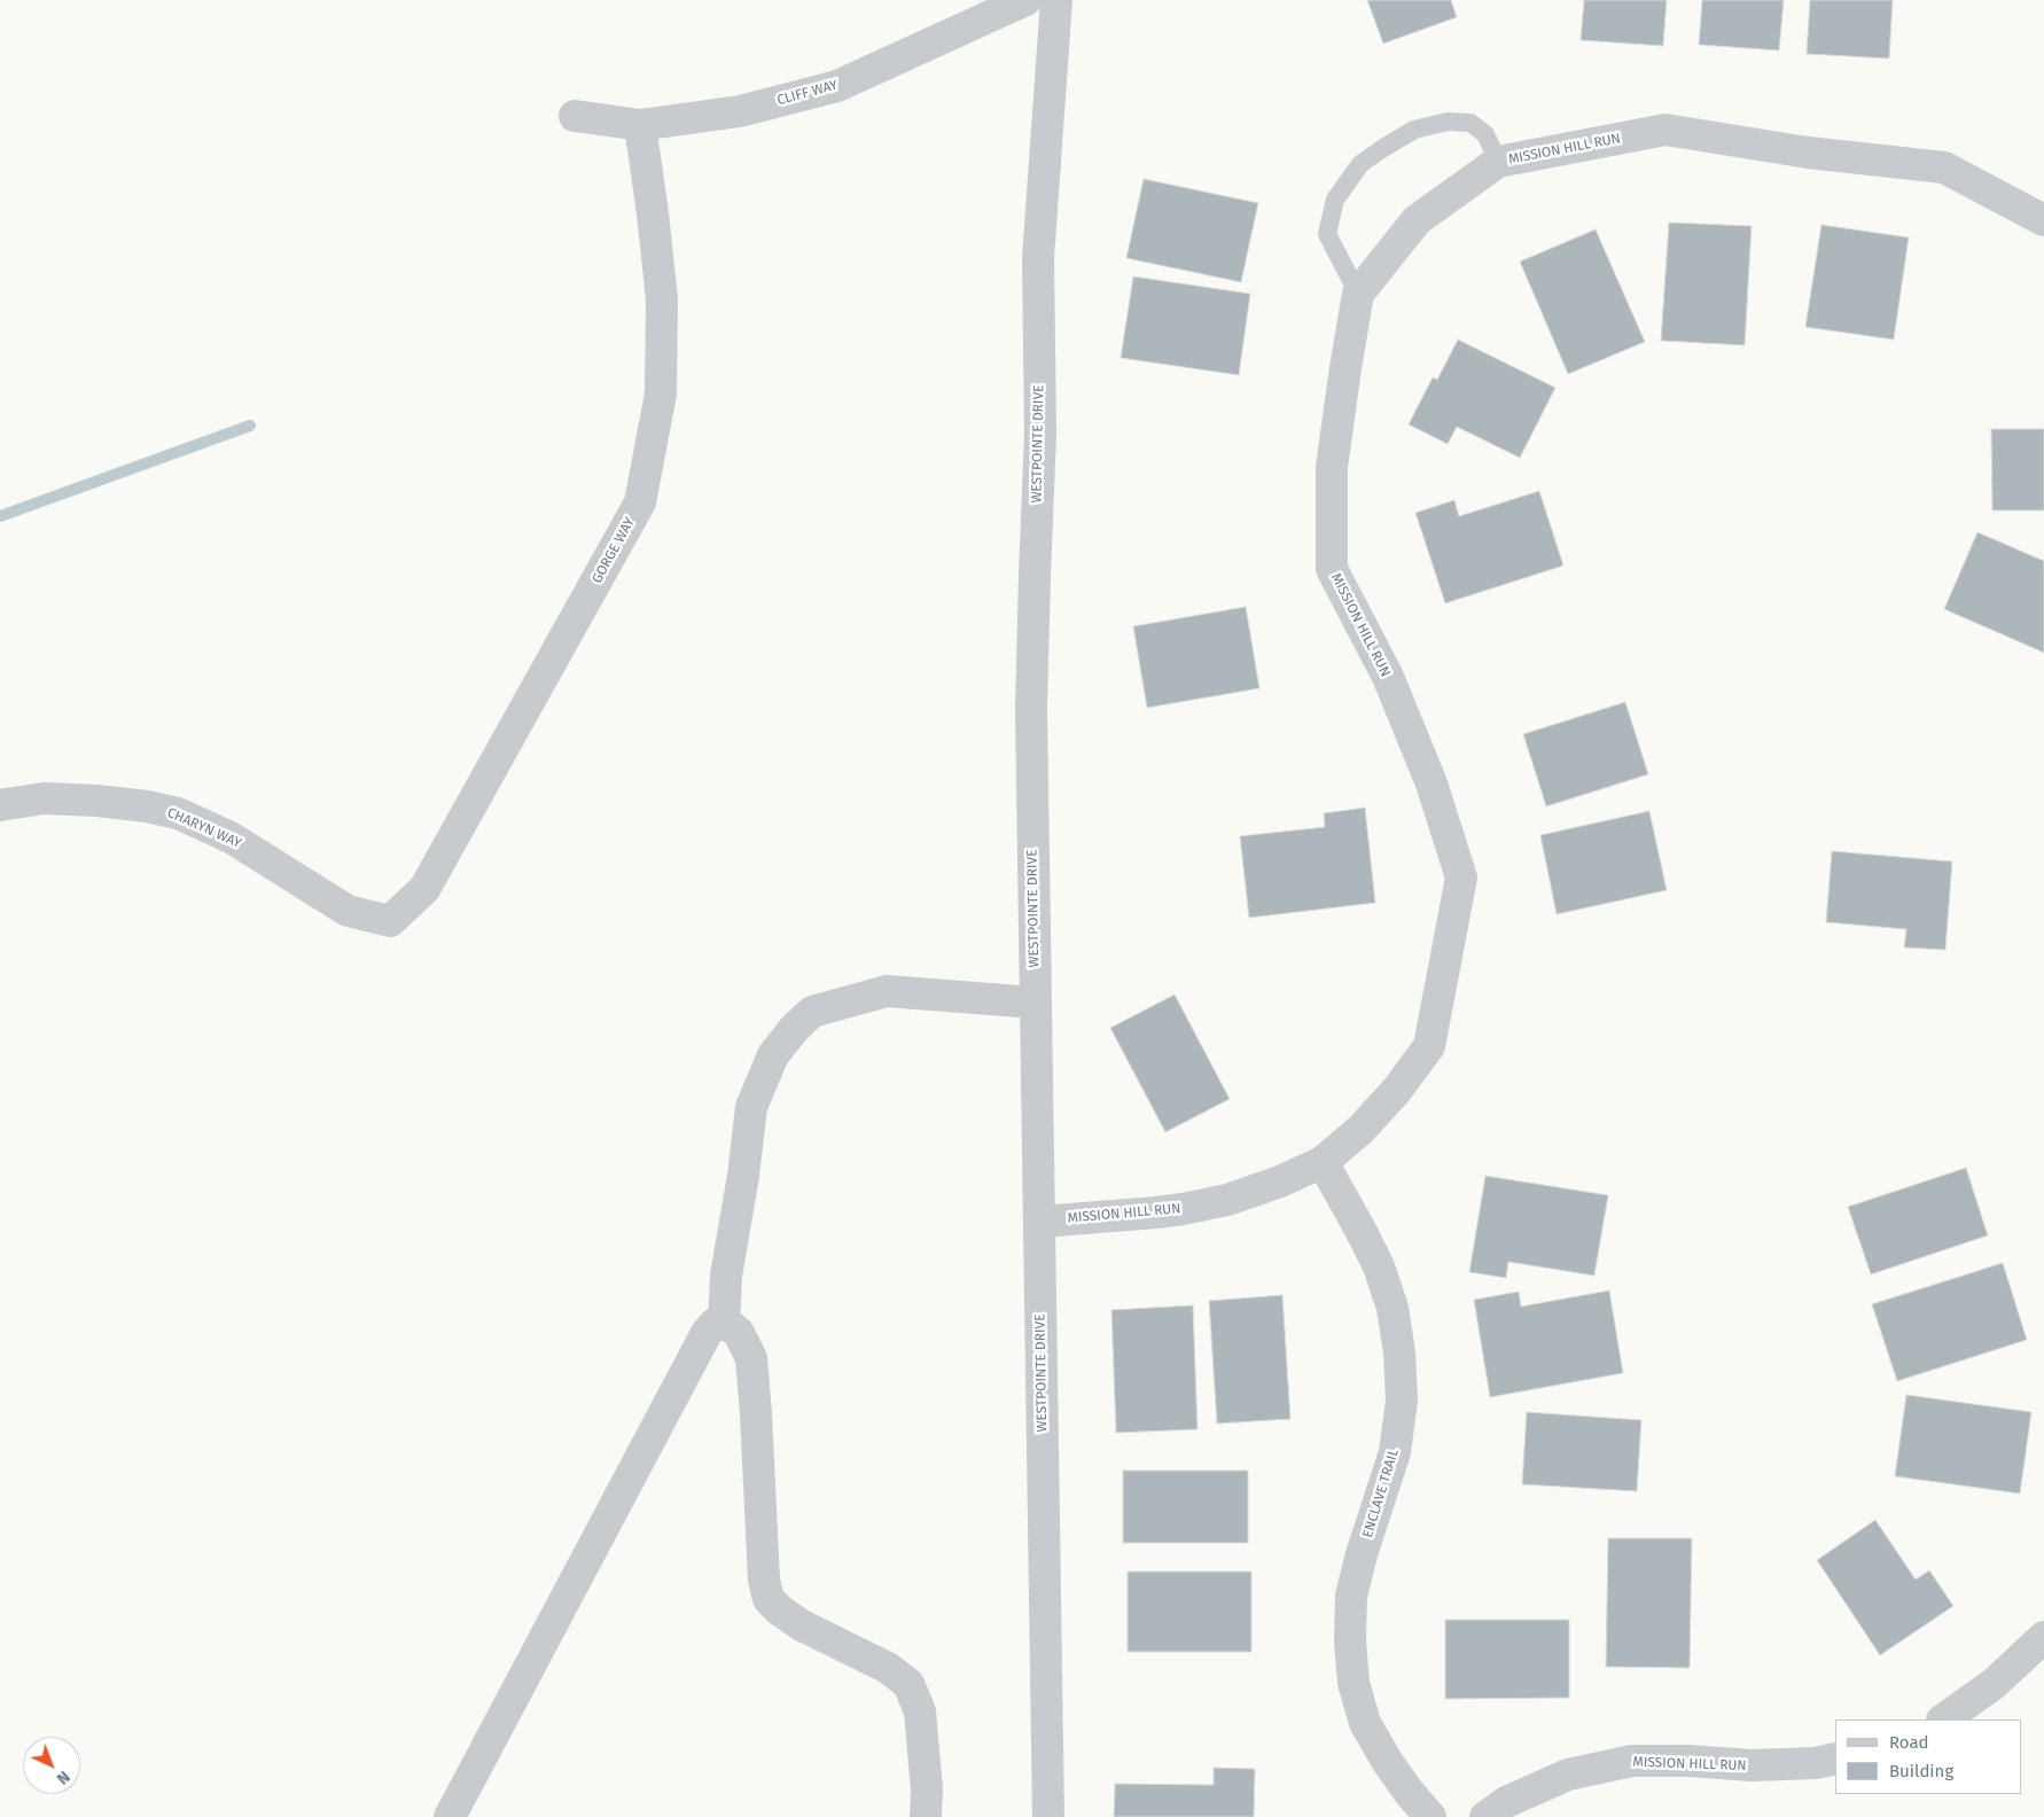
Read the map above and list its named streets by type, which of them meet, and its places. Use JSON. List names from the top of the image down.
{
  "streets": {
    "street": [
      "CLIFF WAY",
      "MISSION HILL RUN",
      "WESTPOINTE DRIVE",
      "GORGE WAY",
      "CHARYN WAY",
      "ENCLAVE TRAIL"
    ]
  },
  "crossings": [
    ["CLIFF WAY", "GORGE WAY"],
    ["MISSION HILL RUN", "WESTPOINTE DRIVE"],
    ["MISSION HILL RUN", "ENCLAVE TRAIL"],
    ["GORGE WAY", "CHARYN WAY"]
  ],
  "legend": ["Road", "Building"],
  "north": "bottom right"
}
